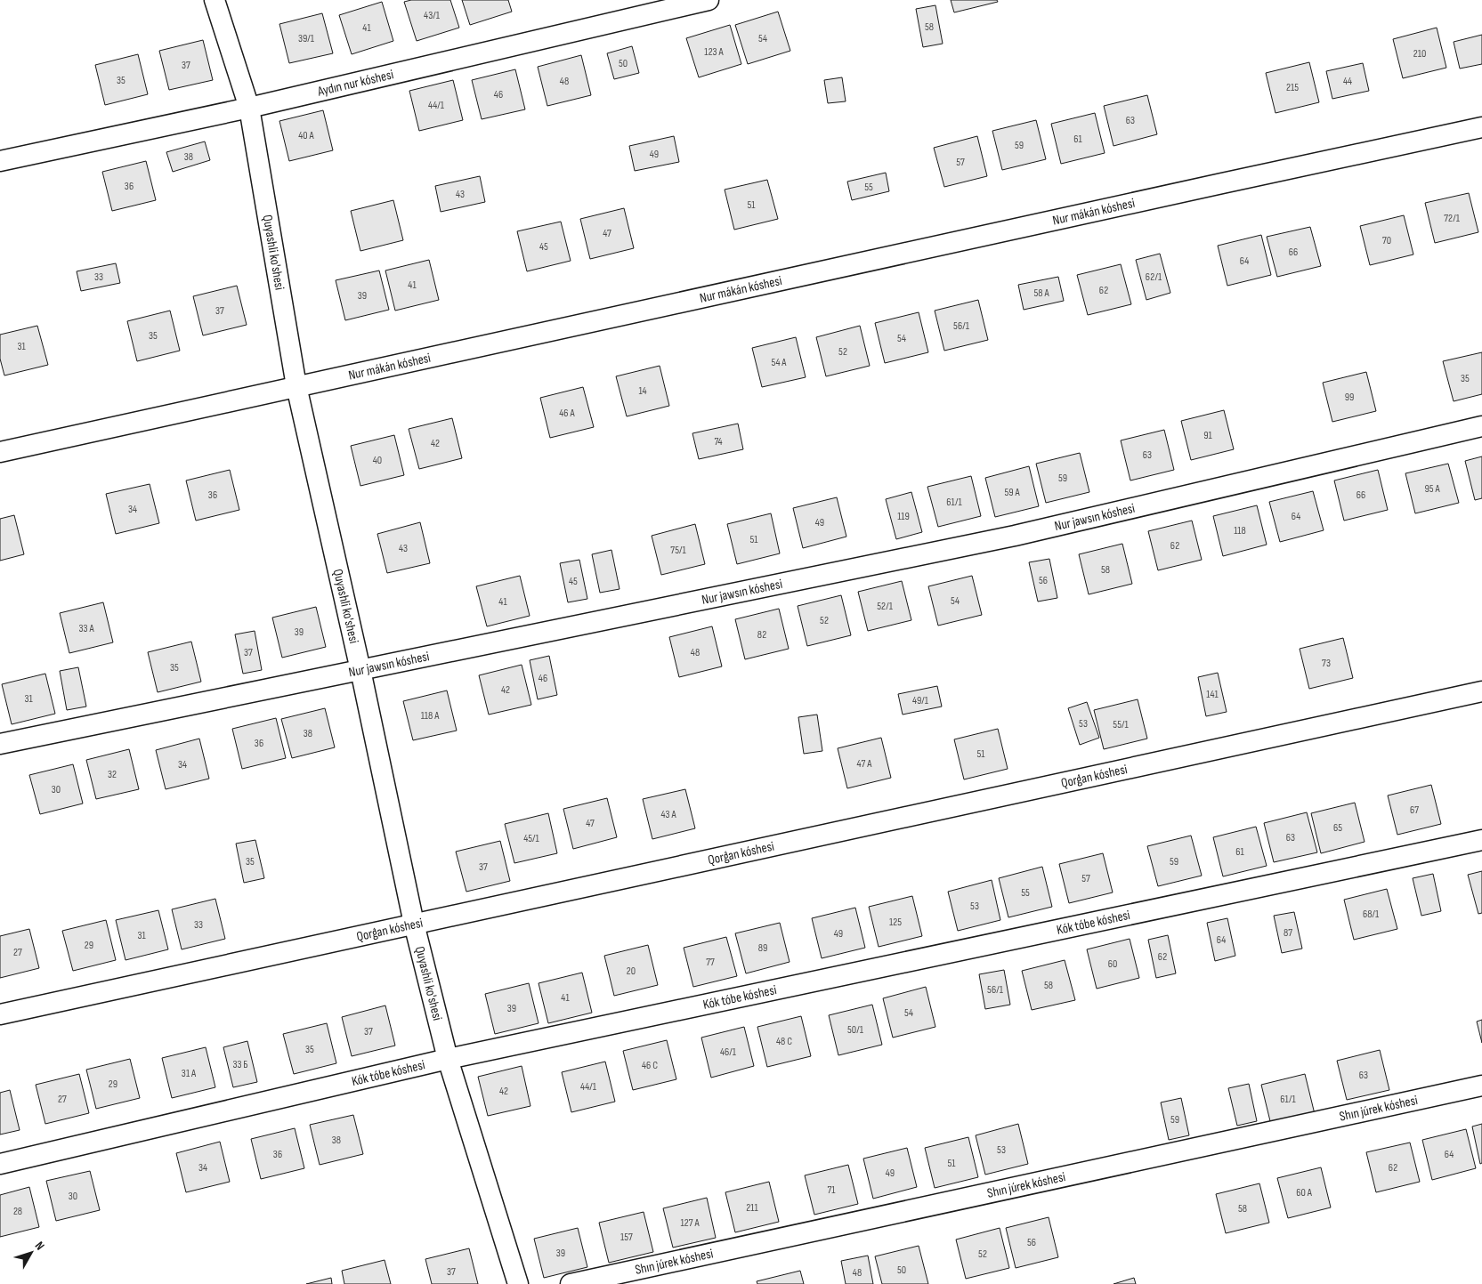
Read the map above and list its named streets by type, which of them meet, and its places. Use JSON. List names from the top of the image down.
{
  "streets": {
    "street": [
      "Aydın nur kóshesi",
      "Nur mákán kóshesi",
      "Quyashli ko'shesi",
      "Nur jawsın kóshesi",
      "Qorǵan kóshesi",
      "Kók tóbe kóshesi",
      "Shın júrek kóshesi"
    ]
  },
  "crossings": [
    ["Aydın nur kóshesi", "Quyashli ko'shesi"],
    ["Nur mákán kóshesi", "Quyashli ko'shesi"],
    ["Quyashli ko'shesi", "Nur jawsın kóshesi"],
    ["Quyashli ko'shesi", "Qorǵan kóshesi"],
    ["Quyashli ko'shesi", "Kók tóbe kóshesi"]
  ],
  "house_numbers": [
    "43/1",
    "58",
    "41",
    "39/1",
    "54",
    "123 А",
    "210",
    "50",
    "37",
    "35",
    "48",
    "44",
    "215",
    "46",
    "44/1",
    "63",
    "40 А",
    "61",
    "59",
    "49",
    "38",
    "57",
    "36",
    "55",
    "43",
    "51",
    "72/1",
    "47",
    "70",
    "45",
    "66",
    "64",
    "33",
    "62/1",
    "41",
    "62",
    "58 А",
    "39",
    "37",
    "56/1",
    "35",
    "54",
    "31",
    "52",
    "54 А",
    "35",
    "14",
    "99",
    "46 А",
    "91",
    "74",
    "42",
    "63",
    "40",
    "59",
    "95 А",
    "59 А",
    "36",
    "66",
    "61/1",
    "34",
    "119",
    "64",
    "49",
    "118",
    "51",
    "62",
    "43",
    "75/1",
    "58",
    "56",
    "45",
    "54",
    "41",
    "52/1",
    "52",
    "33 А",
    "39",
    "82",
    "37",
    "48",
    "73",
    "35",
    "46",
    "42",
    "141",
    "31",
    "49/1",
    "118 А",
    "53",
    "55/1",
    "38",
    "36",
    "51",
    "47 А",
    "34",
    "32",
    "30",
    "67",
    "43 А",
    "47",
    "65",
    "63",
    "45/1",
    "61",
    "35",
    "59",
    "37",
    "57",
    "55",
    "53",
    "68/1",
    "125",
    "33",
    "87",
    "49",
    "31",
    "64",
    "29",
    "89",
    "27",
    "62",
    "77",
    "60",
    "20",
    "58",
    "56/1",
    "41",
    "39",
    "54",
    "50/1",
    "37",
    "48 С",
    "35",
    "46/1",
    "33 Б",
    "46 С",
    "31 А",
    "63",
    "29",
    "44/1",
    "42",
    "27",
    "61/1",
    "59",
    "38",
    "53",
    "36",
    "64",
    "51",
    "34",
    "62",
    "49",
    "71",
    "60 А",
    "30",
    "211",
    "58",
    "28",
    "127 А",
    "157",
    "56",
    "39",
    "52",
    "50",
    "37",
    "48"
  ],
  "north": "top right"
}
